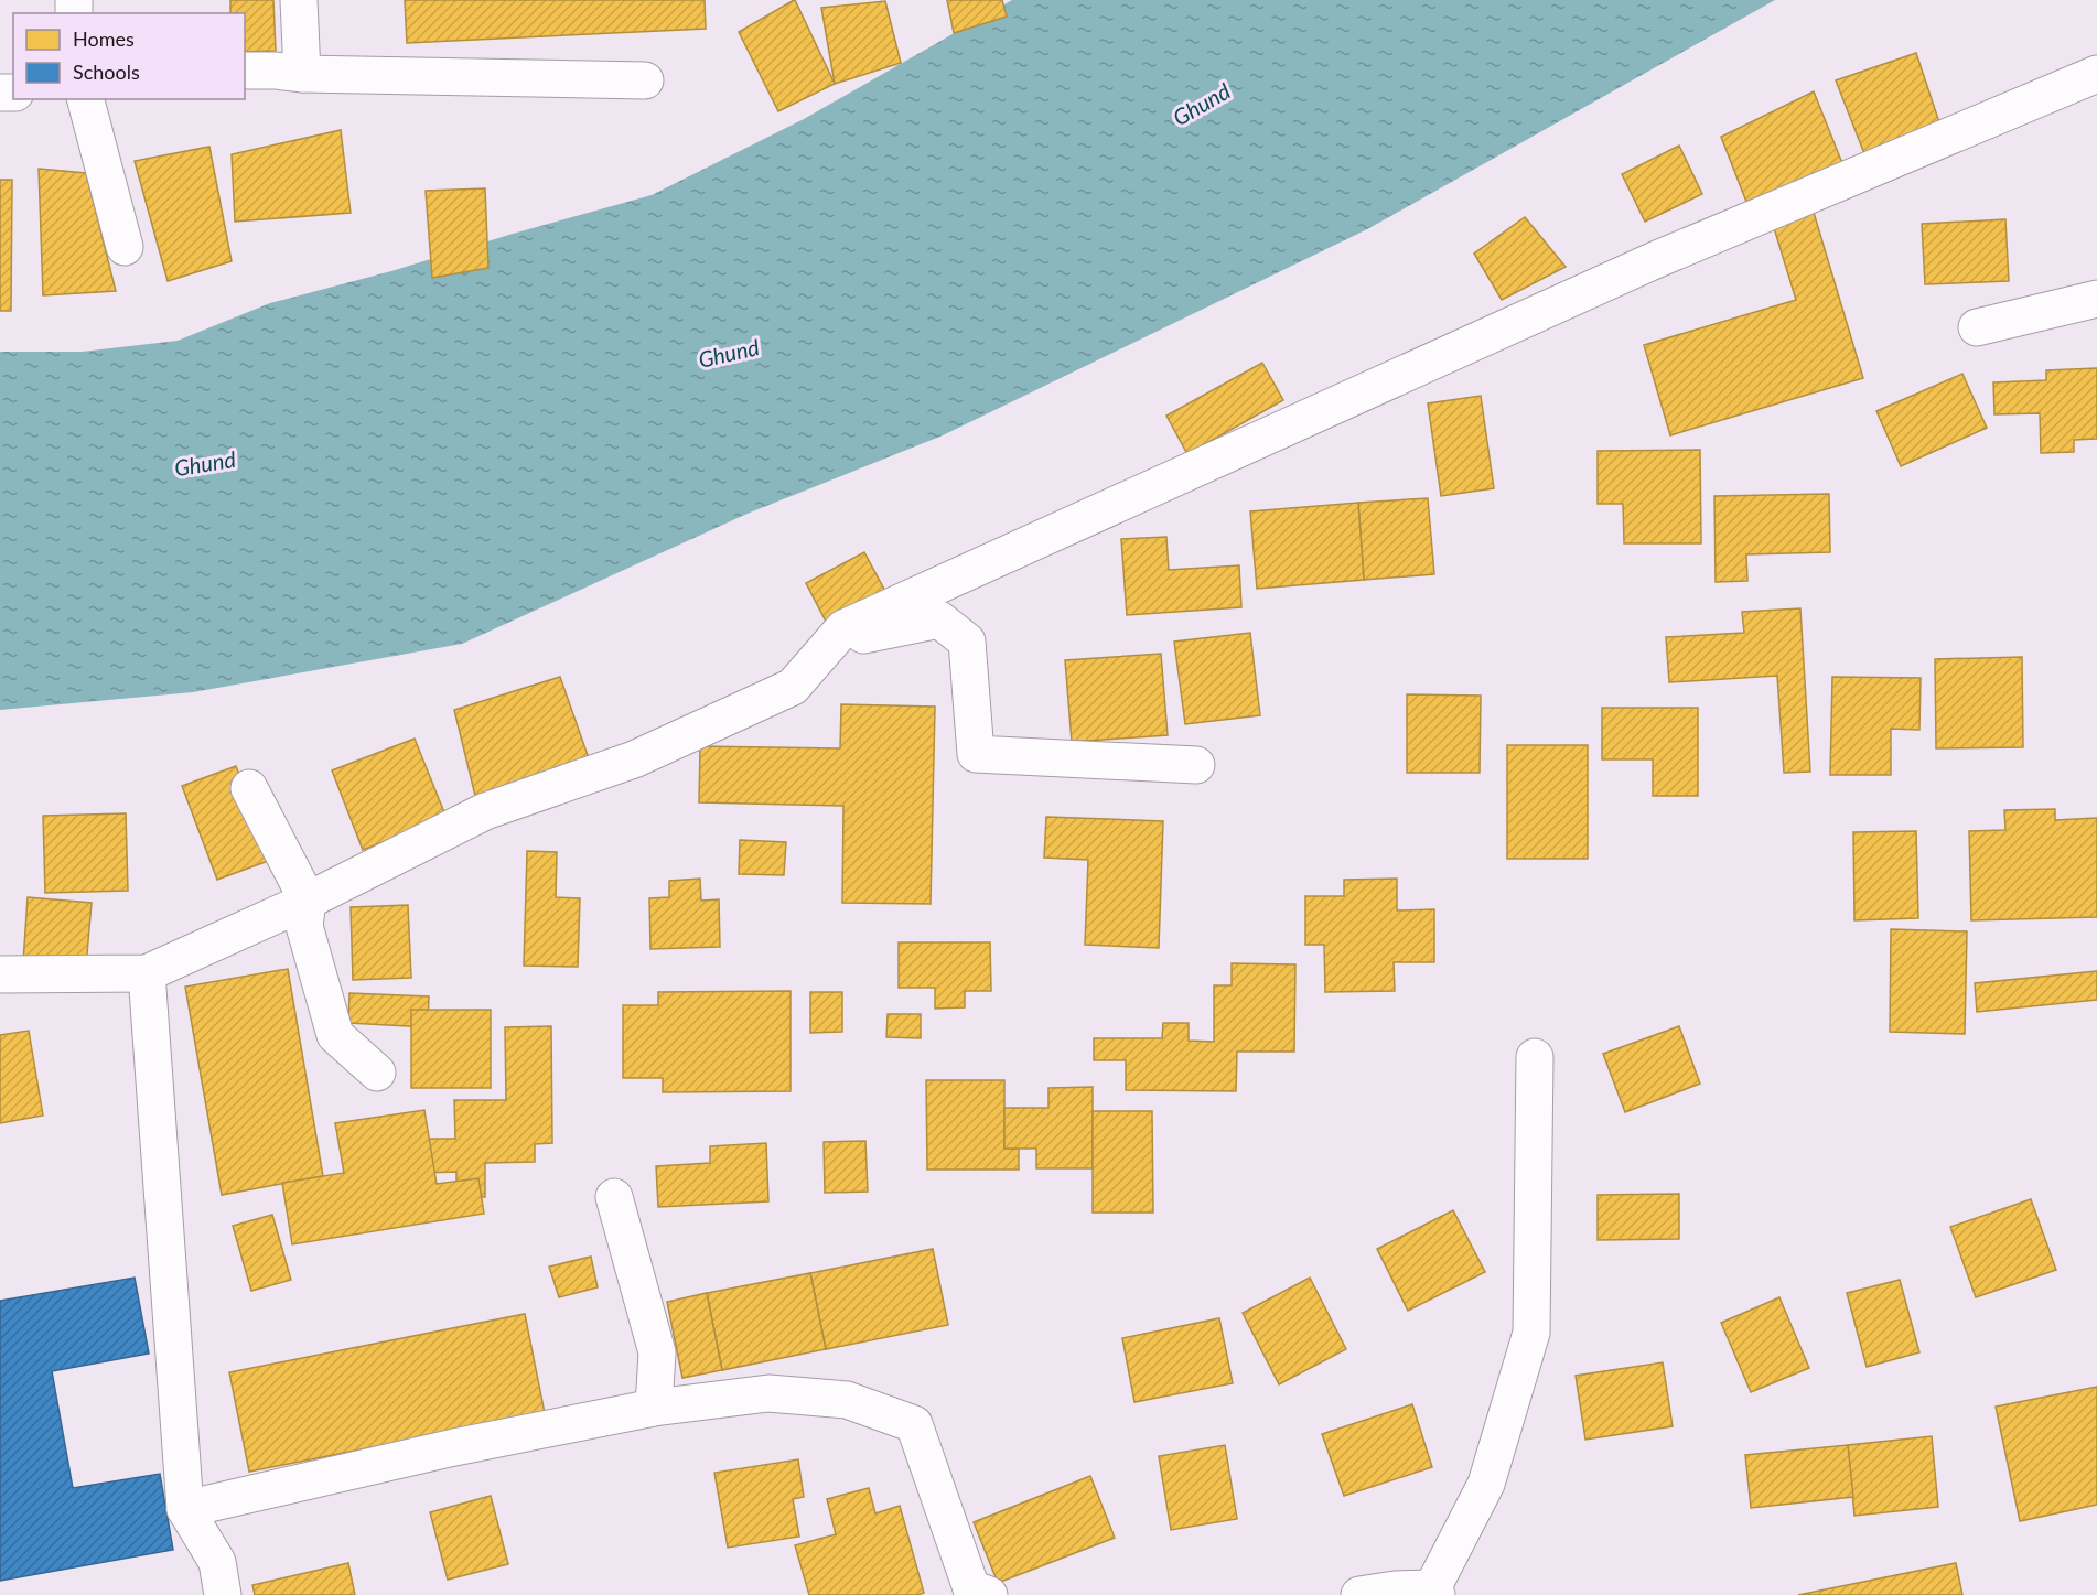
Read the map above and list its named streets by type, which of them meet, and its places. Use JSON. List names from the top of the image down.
{
  "water": ["Ghund"],
  "legend": ["Homes", "Schools"]
}
